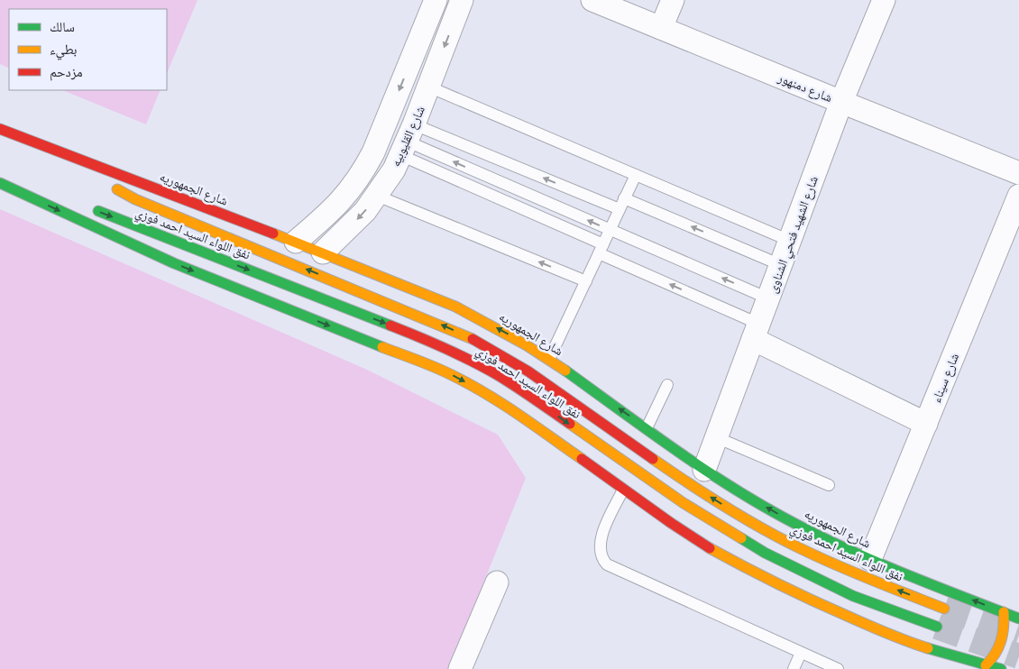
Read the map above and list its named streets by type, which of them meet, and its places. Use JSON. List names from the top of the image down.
{
  "streets": {
    "highway": ["شارع الجمهوريه", "نفق اللواء السيد احمد فوزي"],
    "street": [
      "شارع دمنهور",
      "شارع القليوبيه",
      "شارع الشهيد فتحي الشناوى",
      "شارع سيناء"
    ]
  },
  "crossings": [
    ["شارع دمنهور", "شارع الشهيد فتحي الشناوى"],
    ["شارع القليوبيه", "شارع الجمهوريه"],
    ["شارع الجمهوريه", "نفق اللواء السيد احمد فوزي"],
    ["شارع الجمهوريه", "شارع الشهيد فتحي الشناوى"],
    ["شارع الجمهوريه", "شارع سيناء"]
  ],
  "one_way": ["شارع القليوبيه"],
  "legend": ["سالك", "بطيء", "مزدحم"]
}
